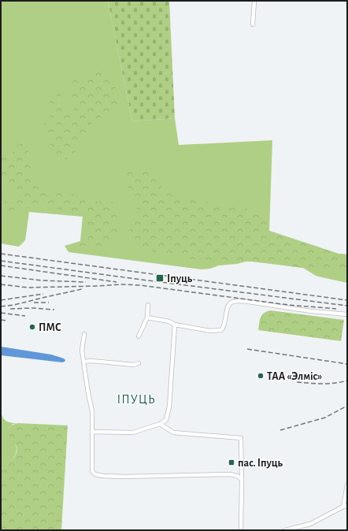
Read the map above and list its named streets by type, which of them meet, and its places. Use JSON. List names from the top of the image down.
{
  "districts": ["ІПУЦЬ"],
  "places": {
    "transit": ["Іпуць", "пас. Іпуць"],
    "other": ["ПМС", "ТАА «Элміс»"]
  }
}
